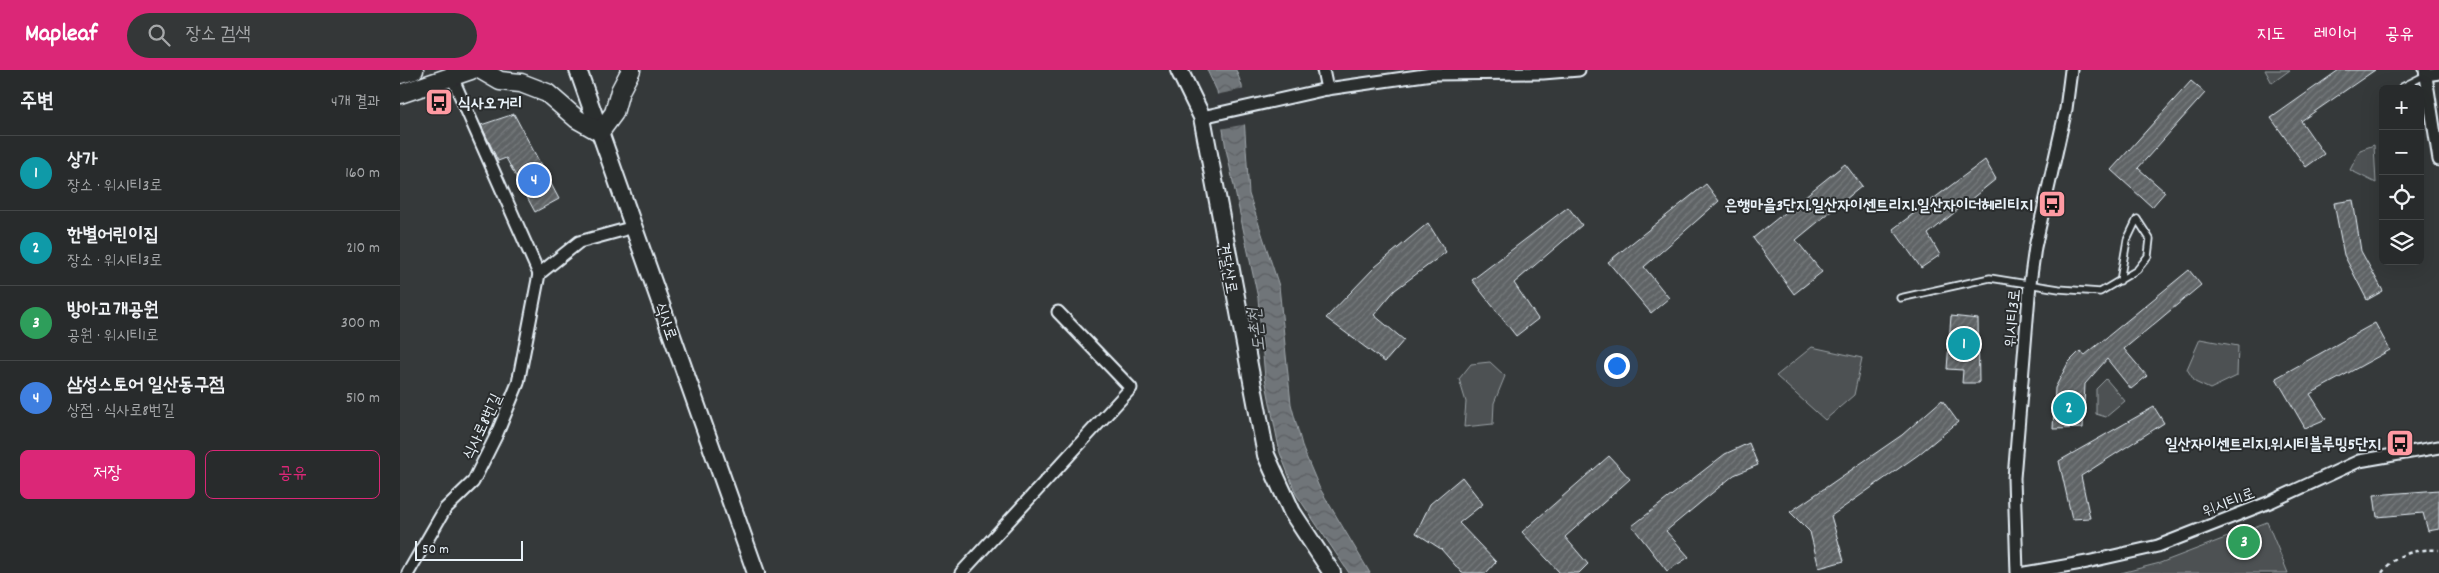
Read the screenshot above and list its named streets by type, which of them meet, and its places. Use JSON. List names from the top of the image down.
{
  "streets": {
    "street": [
      "견달산로",
      "위시티3로",
      "식사로",
      "식사로8번길",
      "위시티1로"
    ]
  },
  "water": ["도촌천"],
  "places": {
    "bus stop": ["식사오거리", "은행마을3단지.일산자이센트리지.일산자이더헤리티지", "일산자이센트리지.위시티블루밍5단지"]
  },
  "scale_bar": "50 m",
  "page": {
    "header": "Mapleaf",
    "search": "장소 검색",
    "nav": ["지도", "레이어", "공유"],
    "heading": ["주변", "4개 결과"],
    "map_buttons": ["+", "−"],
    "list": [
      {
        "mark": "1",
        "name": "상가",
        "note": "장소 · 위시티3로",
        "value": "160 m"
      },
      {
        "mark": "2",
        "name": "한별어린이집",
        "note": "장소 · 위시티3로",
        "value": "210 m"
      },
      {
        "mark": "3",
        "name": "방아고개공원",
        "note": "공원 · 위시티1로",
        "value": "300 m"
      },
      {
        "mark": "4",
        "name": "삼성스토어 일산동구점",
        "note": "상점 · 식사로8번길",
        "value": "510 m"
      }
    ],
    "pins": [
      "4",
      "1",
      "2",
      "3"
    ],
    "buttons": ["저장", "공유"],
    "scale": "50 m"
  }
}
